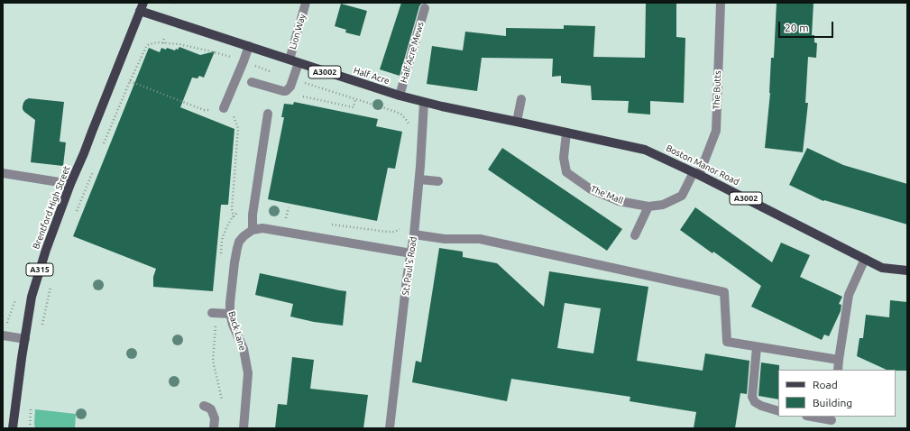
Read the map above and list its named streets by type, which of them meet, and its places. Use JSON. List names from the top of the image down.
{
  "streets": {
    "main road": [
      "A3002",
      "Half Acre",
      "Boston Manor Road",
      "Brentford High Street",
      "A315"
    ],
    "street": [
      "Lion Way",
      "Half Acre Mews",
      "The Butts",
      "The Mall",
      "St. Paul's Road",
      "Back Lane"
    ]
  },
  "crossings": [
    ["Lion Way", "Half Acre"],
    ["Half Acre Mews", "Half Acre"],
    ["Half Acre", "Boston Manor Road"],
    ["Half Acre", "The Mall"],
    ["Half Acre", "Brentford High Street"],
    ["Half Acre", "St. Paul's Road"],
    ["The Butts", "Boston Manor Road"],
    ["The Butts", "The Mall"],
    ["Boston Manor Road", "The Mall"]
  ],
  "legend": ["Road", "Building"],
  "scale_bar": "20 m"
}
